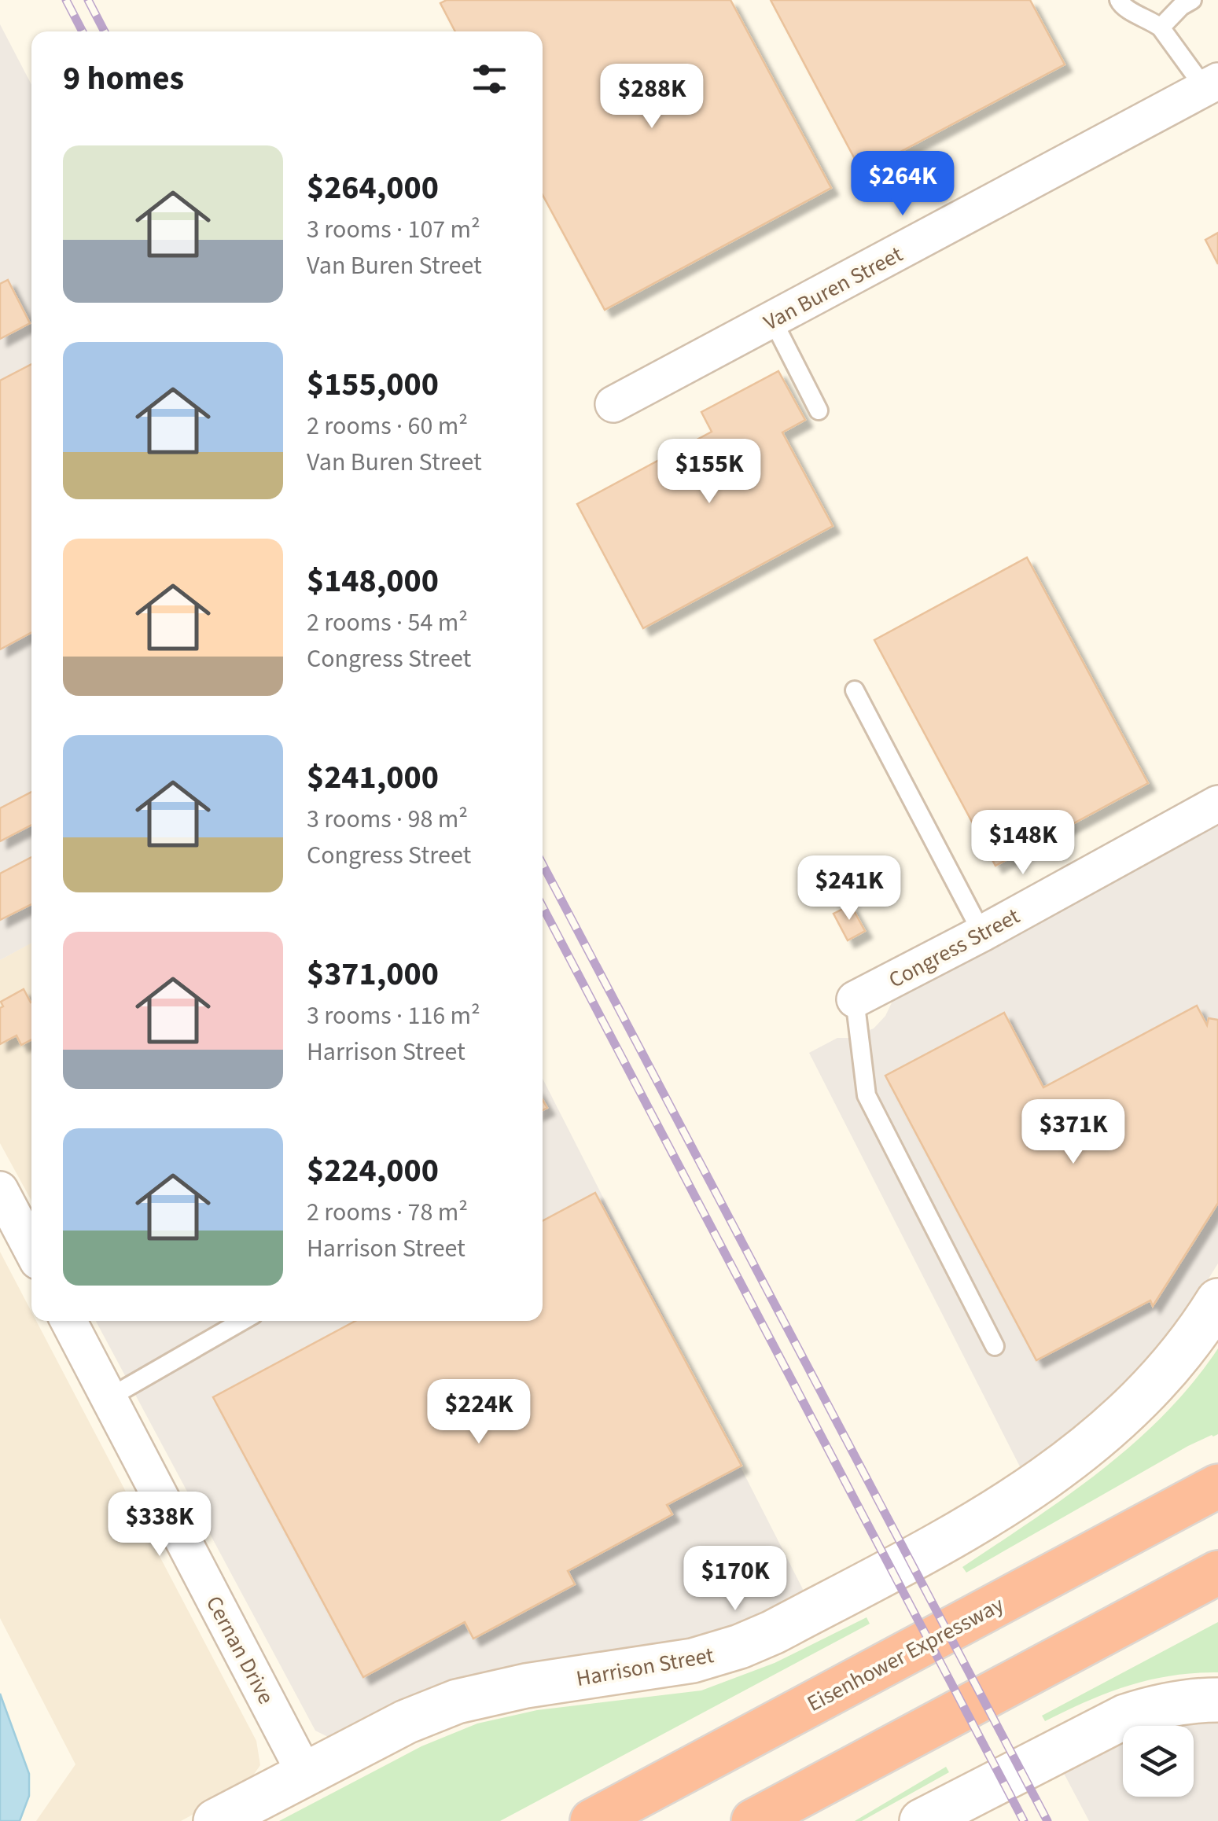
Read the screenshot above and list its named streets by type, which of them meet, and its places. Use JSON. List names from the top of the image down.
{
  "streets": {
    "highway": ["Eisenhower Expressway"],
    "street": [
      "Van Buren Street",
      "Congress Street",
      "Cernan Drive",
      "Harrison Street"
    ]
  },
  "crossings": [
    ["Cernan Drive", "Harrison Street"]
  ],
  "page": {
    "heading": "9 homes",
    "price": [
      "$288K",
      "$264K",
      "$155K",
      "$148K",
      "$241K",
      "$371K",
      "$224K",
      "$338K",
      "$170K"
    ],
    "list": [
      {
        "name": "$264,000",
        "note": "3 rooms · 107 m² · Van Buren Street"
      },
      {
        "name": "$155,000",
        "note": "2 rooms · 60 m² · Van Buren Street"
      },
      {
        "name": "$148,000",
        "note": "2 rooms · 54 m² · Congress Street"
      },
      {
        "name": "$241,000",
        "note": "3 rooms · 98 m² · Congress Street"
      },
      {
        "name": "$371,000",
        "note": "3 rooms · 116 m² · Harrison Street"
      },
      {
        "name": "$224,000",
        "note": "2 rooms · 78 m² · Harrison Street"
      }
    ]
  }
}
